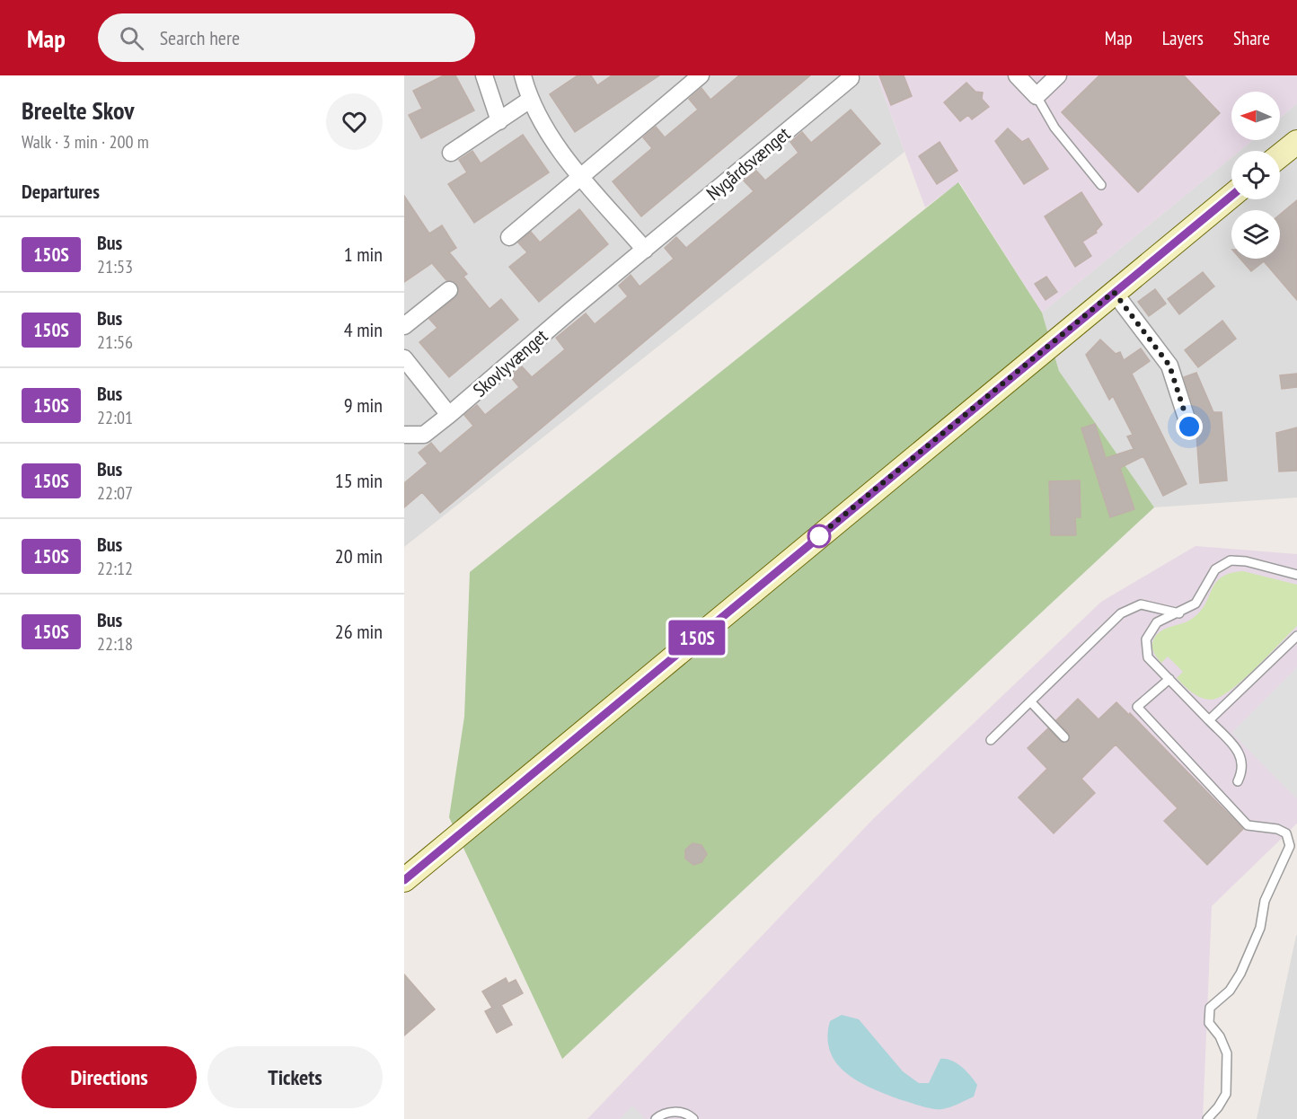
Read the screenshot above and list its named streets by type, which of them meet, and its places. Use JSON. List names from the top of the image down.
{
  "streets": {
    "street": ["Nygårdsvænget", "Skovlyvænget"]
  },
  "crossings": [
    ["Nygårdsvænget", "Skovlyvænget"]
  ],
  "lines": ["bus line 150S"],
  "north": "left",
  "page": {
    "header": "Map",
    "search": "Search here",
    "nav": ["Map", "Layers", "Share"],
    "heading": [
      ["Breelte Skov", "Walk · 3 min · 200 m"],
      "Departures"
    ],
    "on_map": "150S",
    "list": [
      {
        "mark": "150S",
        "name": "Bus",
        "note": "21:53",
        "value": "1 min"
      },
      {
        "mark": "150S",
        "name": "Bus",
        "note": "21:56",
        "value": "4 min"
      },
      {
        "mark": "150S",
        "name": "Bus",
        "note": "22:01",
        "value": "9 min"
      },
      {
        "mark": "150S",
        "name": "Bus",
        "note": "22:07",
        "value": "15 min"
      },
      {
        "mark": "150S",
        "name": "Bus",
        "note": "22:12",
        "value": "20 min"
      },
      {
        "mark": "150S",
        "name": "Bus",
        "note": "22:18",
        "value": "26 min"
      }
    ],
    "buttons": ["Directions", "Tickets"]
  }
}
